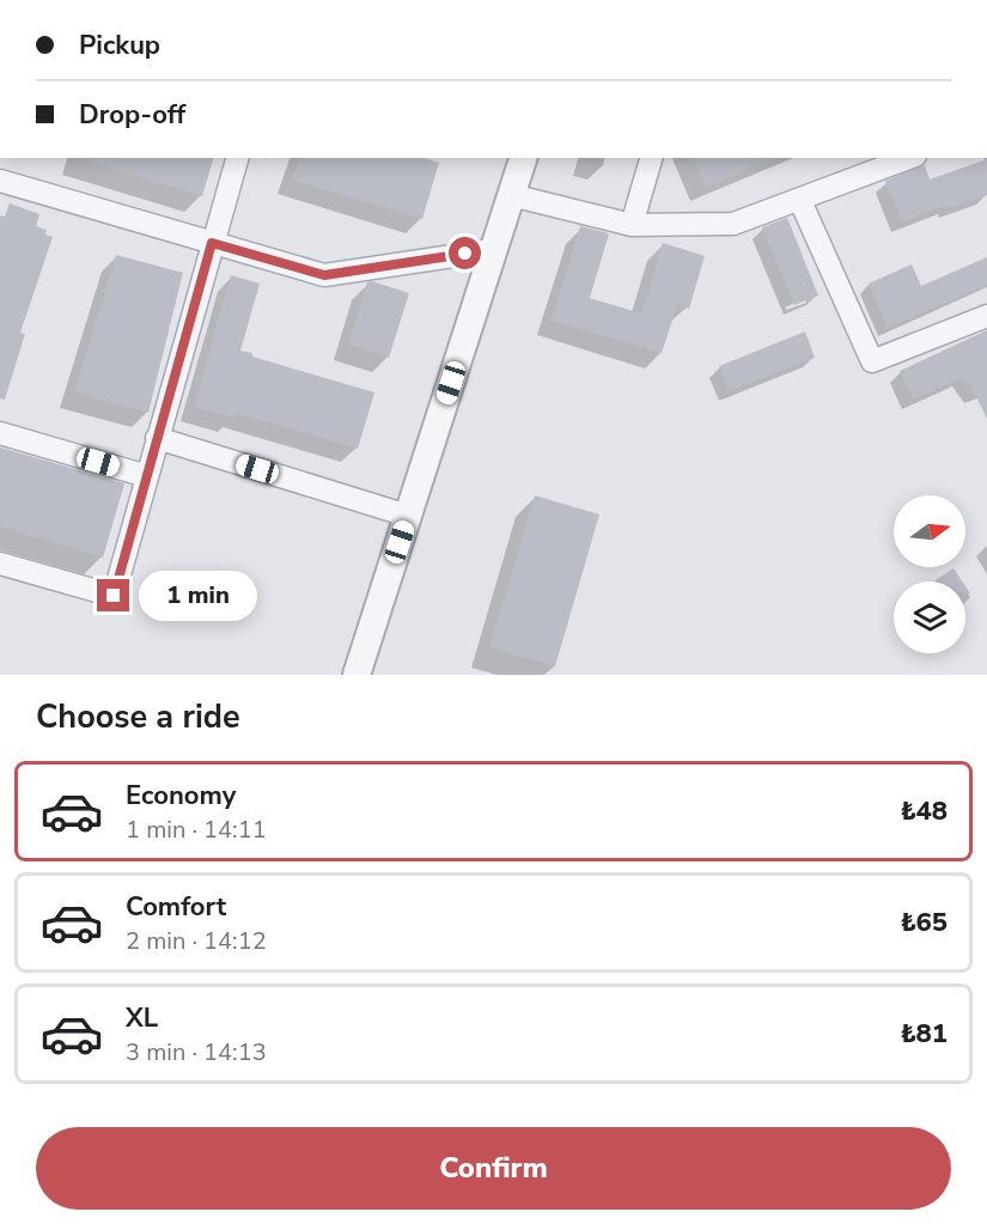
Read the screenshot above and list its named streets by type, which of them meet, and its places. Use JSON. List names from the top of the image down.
{
  "north": "right",
  "page": {
    "banner": ["Pickup", "Drop-off"],
    "bubble": "1 min",
    "heading": "Choose a ride",
    "list": [
      {
        "name": "Economy",
        "note": "1 min · 14:11",
        "value": "₺48"
      },
      {
        "name": "Comfort",
        "note": "2 min · 14:12",
        "value": "₺65"
      },
      {
        "name": "XL",
        "note": "3 min · 14:13",
        "value": "₺81"
      }
    ],
    "buttons": "Confirm"
  }
}
